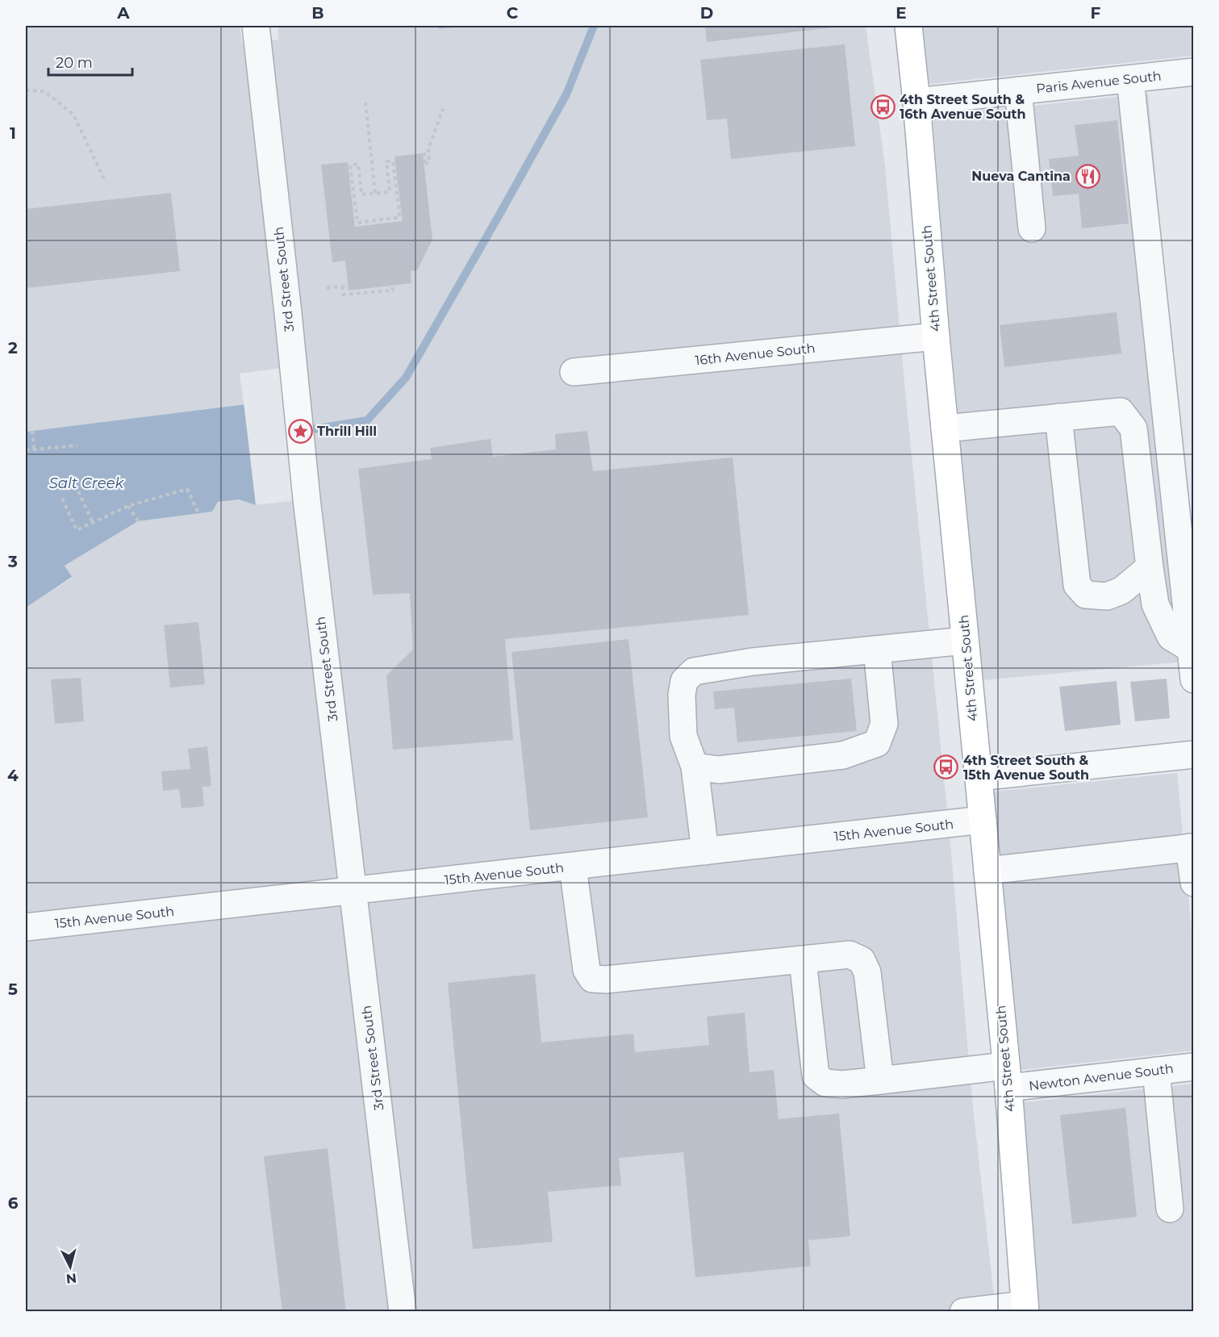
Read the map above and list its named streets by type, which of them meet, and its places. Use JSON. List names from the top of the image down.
{
  "streets": {
    "main road": ["4th Street South"],
    "street": [
      "Paris Avenue South",
      "3rd Street South",
      "16th Avenue South",
      "15th Avenue South",
      "Newton Avenue South"
    ]
  },
  "crossings": [
    ["Paris Avenue South", "4th Street South"],
    ["4th Street South", "16th Avenue South"],
    ["4th Street South", "15th Avenue South"],
    ["4th Street South", "Newton Avenue South"],
    ["3rd Street South", "15th Avenue South"]
  ],
  "water": ["Salt Creek"],
  "places": {
    "bus stop": ["4th Street South & 16th Avenue South", "4th Street South & 15th Avenue South"],
    "restaurant": ["Nueva Cantina"],
    "place": ["Thrill Hill"]
  },
  "scale_bar": "20 m",
  "north": "bottom",
  "grid": {
    "columns": [
      "A",
      "B",
      "C",
      "D",
      "E",
      "F"
    ],
    "rows": [
      "1",
      "2",
      "3",
      "4",
      "5",
      "6"
    ]
  }
}
